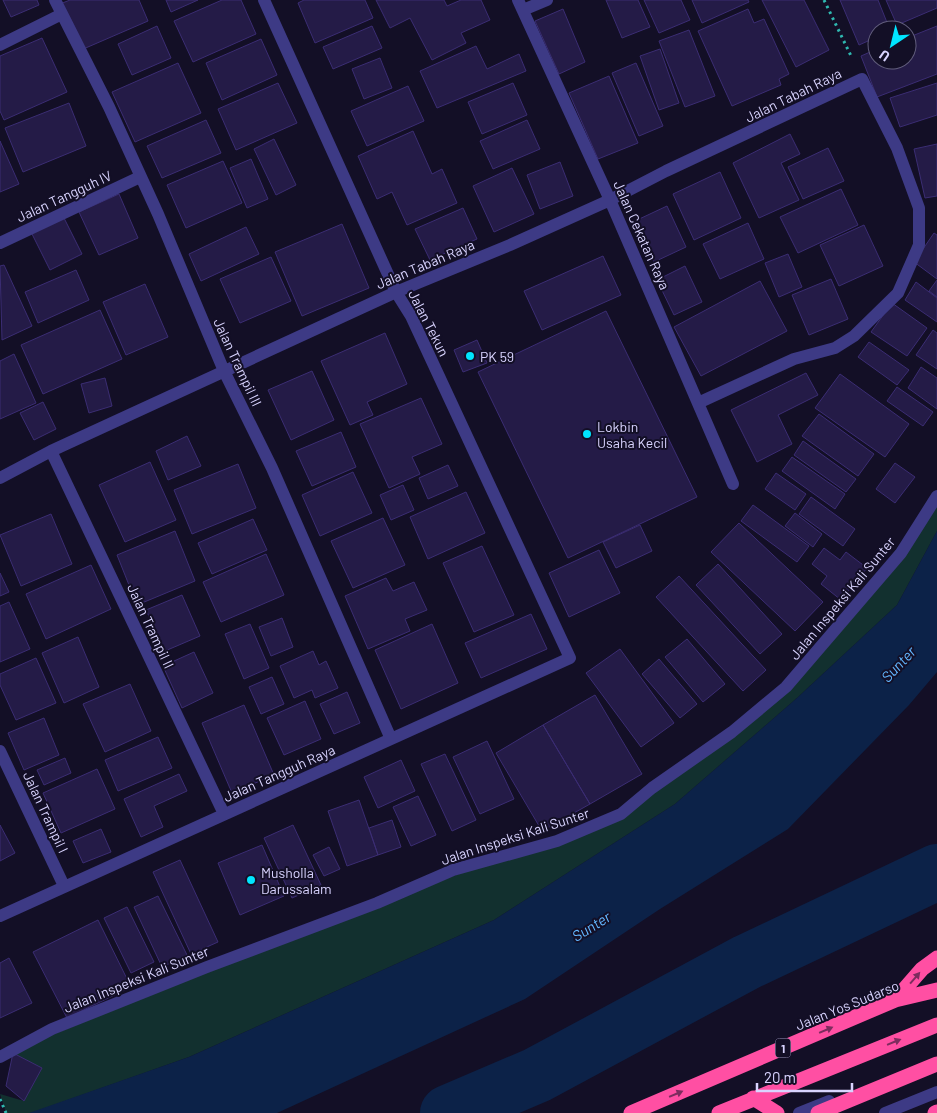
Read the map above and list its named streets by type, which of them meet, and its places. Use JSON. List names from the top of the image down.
{
  "streets": {
    "highway": ["Jalan Yos Sudarso", "1"],
    "street": [
      "Jalan Tabah Raya",
      "Jalan Tangguh IV",
      "Jalan Cekatan Raya",
      "Jalan Tekun",
      "Jalan Trampil III",
      "Jalan Inspeksi Kali Sunter",
      "Jalan Trampil II",
      "Jalan Tangguh Raya",
      "Jalan Trampil I"
    ]
  },
  "crossings": [
    ["Jalan Tabah Raya", "Jalan Cekatan Raya"],
    ["Jalan Tabah Raya", "Jalan Tekun"],
    ["Jalan Tabah Raya", "Jalan Trampil III"],
    ["Jalan Tabah Raya", "Jalan Trampil II"],
    ["Jalan Tangguh IV", "Jalan Trampil III"],
    ["Jalan Tekun", "Jalan Tangguh Raya"],
    ["Jalan Trampil III", "Jalan Tangguh Raya"],
    ["Jalan Trampil II", "Jalan Tangguh Raya"],
    ["Jalan Tangguh Raya", "Jalan Trampil I"]
  ],
  "water": ["Sunter"],
  "places": ["PK 59", "Lokbin Usaha Kecil", "Musholla Darussalam"],
  "scale_bar": "20 m",
  "north": "bottom left"
}
